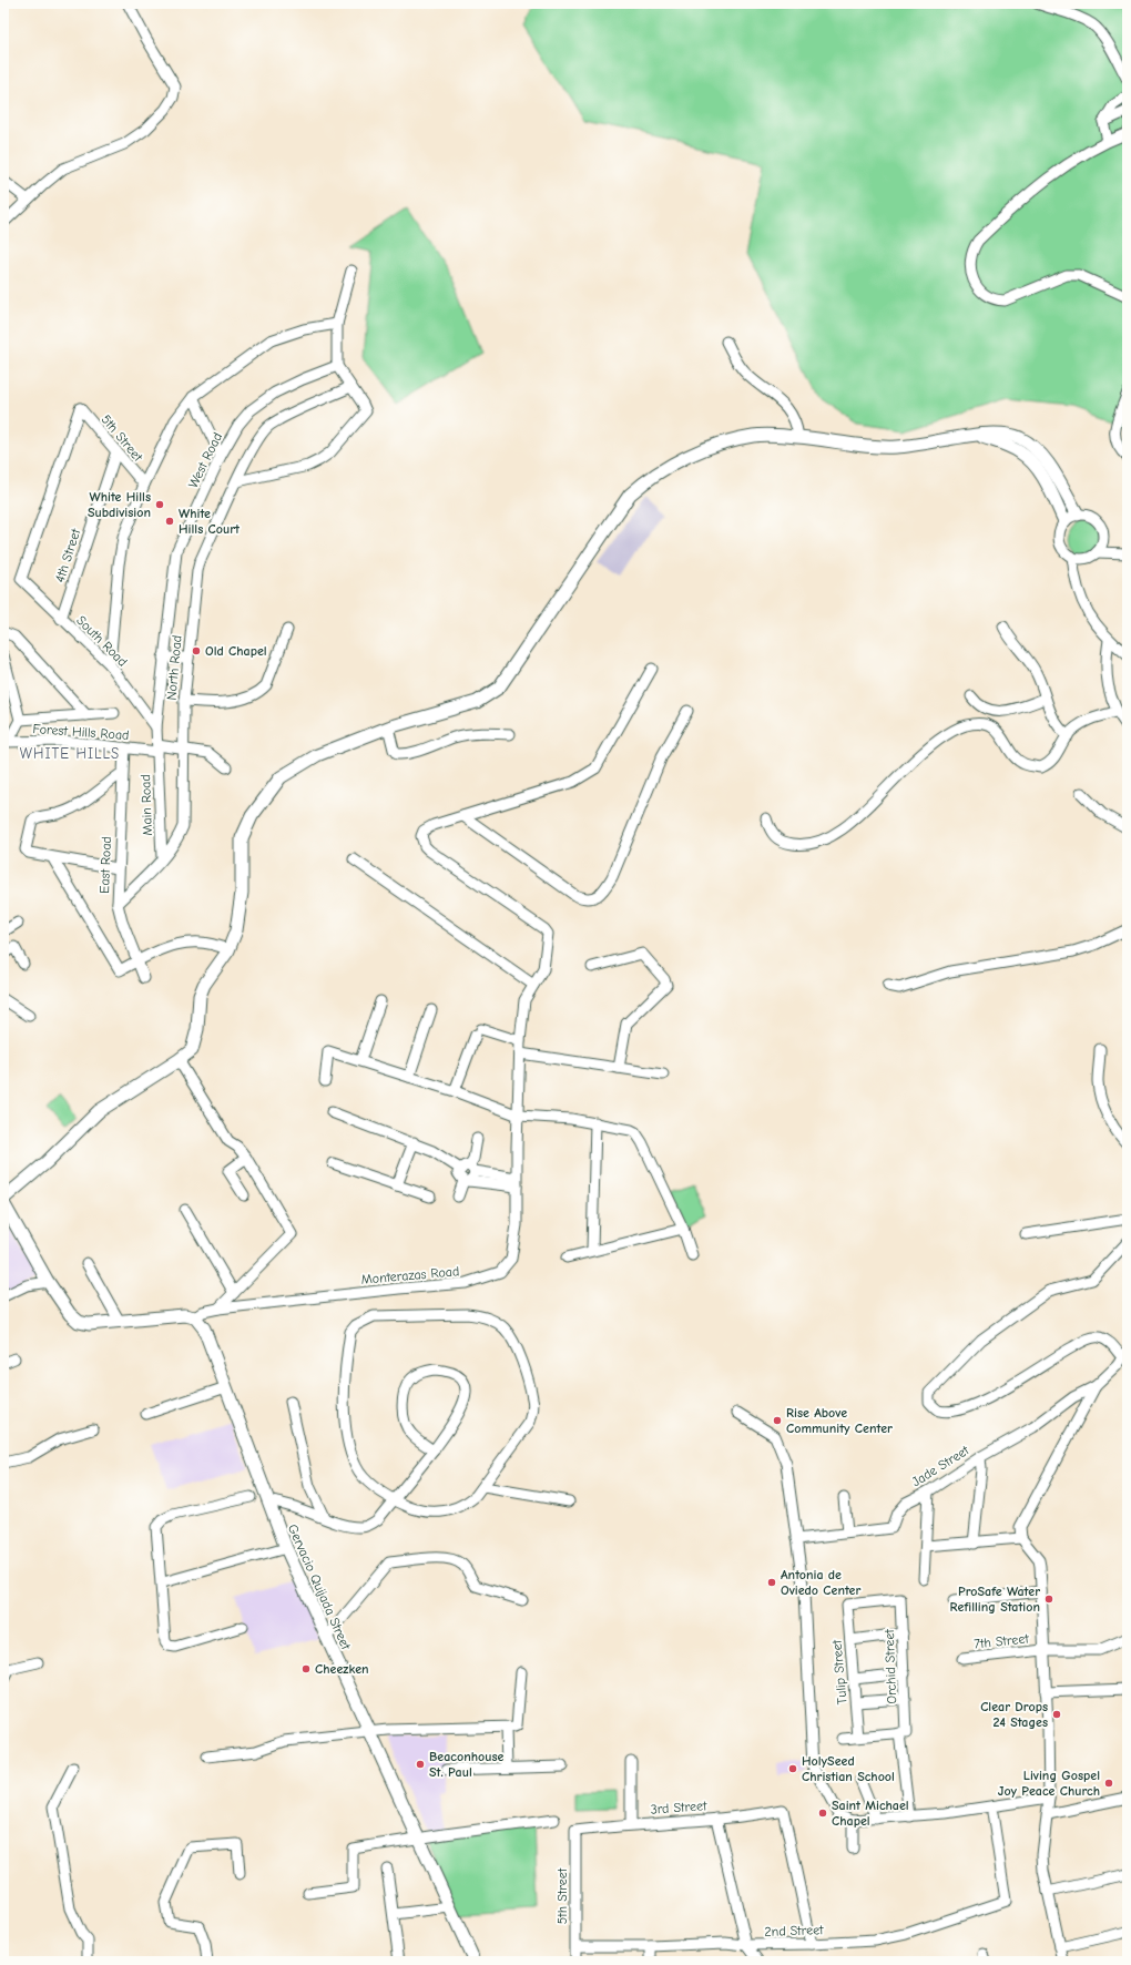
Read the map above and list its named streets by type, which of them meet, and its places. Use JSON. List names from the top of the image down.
{
  "streets": {
    "street": [
      "5th Street",
      "West Road",
      "4th Street",
      "South Road",
      "North Road",
      "Forest Hills Road",
      "Main Road",
      "East Road",
      "Monterazas Road",
      "Jade Street",
      "Gervacio Quijada Street",
      "7th Street",
      "Orchid Street",
      "Tulip Street",
      "3rd Street",
      "2nd Street"
    ]
  },
  "crossings": [
    ["5th Street", "4th Street"],
    ["5th Street", "South Road"],
    ["5th Street", "3rd Street"],
    ["5th Street", "2nd Street"],
    ["West Road", "South Road"],
    ["West Road", "Forest Hills Road"],
    ["West Road", "Main Road"],
    ["4th Street", "South Road"],
    ["North Road", "Forest Hills Road"],
    ["North Road", "Main Road"],
    ["North Road", "East Road"],
    ["Forest Hills Road", "Main Road"],
    ["Forest Hills Road", "East Road"],
    ["Monterazas Road", "Gervacio Quijada Street"],
    ["Orchid Street", "Tulip Street"],
    ["3rd Street", "2nd Street"]
  ],
  "districts": ["WHITE HILLS"],
  "places": [
    "White Hills Subdivision",
    "White Hills Court",
    "Old Chapel",
    "Rise Above Community Center",
    "Antonia de Oviedo Center",
    "ProSafe Water Refilling Station",
    "Cheezken",
    "Clear Drops 24 Stages",
    "Beaconhouse St. Paul",
    "HolySeed Christian School",
    "Living Gospel Joy Peace Church",
    "Saint Michael Chapel"
  ]
}
